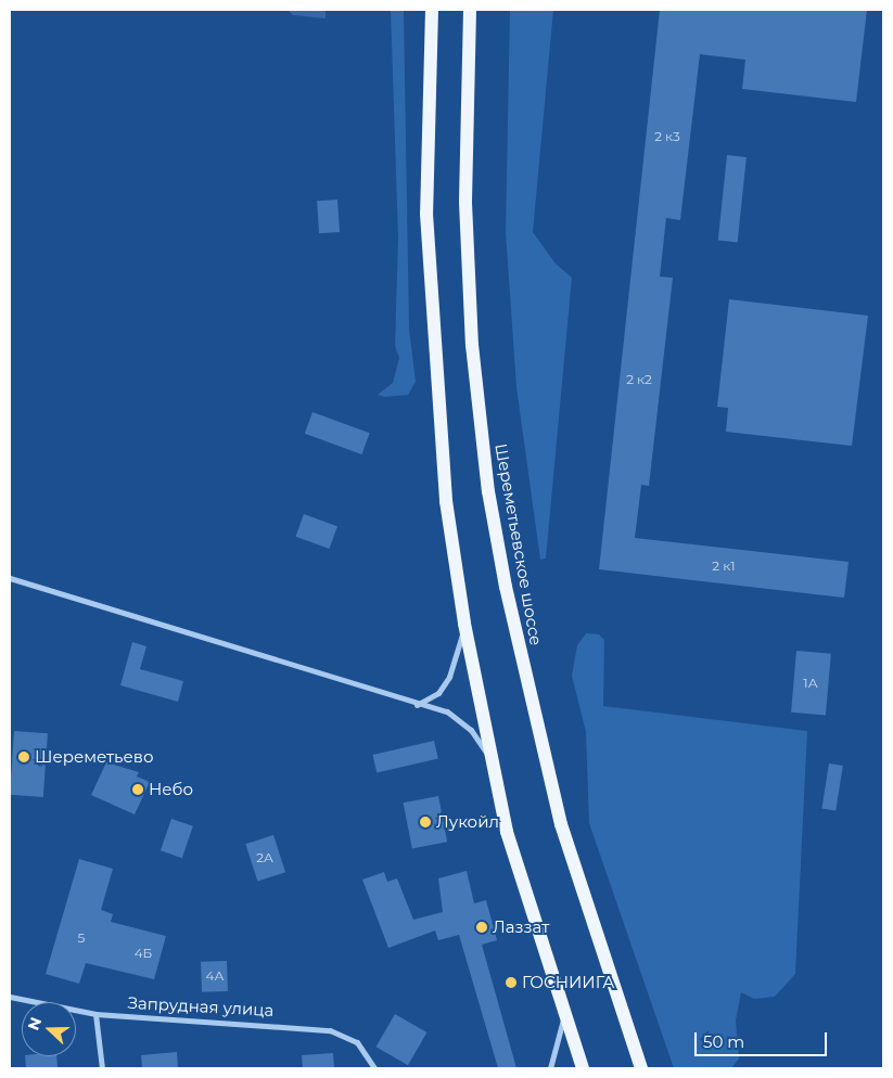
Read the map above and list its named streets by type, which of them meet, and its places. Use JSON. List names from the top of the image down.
{
  "streets": {
    "main road": ["Шереметьевское шоссе"],
    "street": ["Запрудная улица"]
  },
  "places": [
    "Шереметьево",
    "Небо",
    "Лукойл",
    "Лаззат",
    "ГОСНИИГА"
  ],
  "house_numbers": [
    "2 к3",
    "2 к2",
    "2 к1",
    "1А",
    "2А",
    "5",
    "4Б",
    "4А"
  ],
  "scale_bar": "50 m",
  "north": "left"
}
